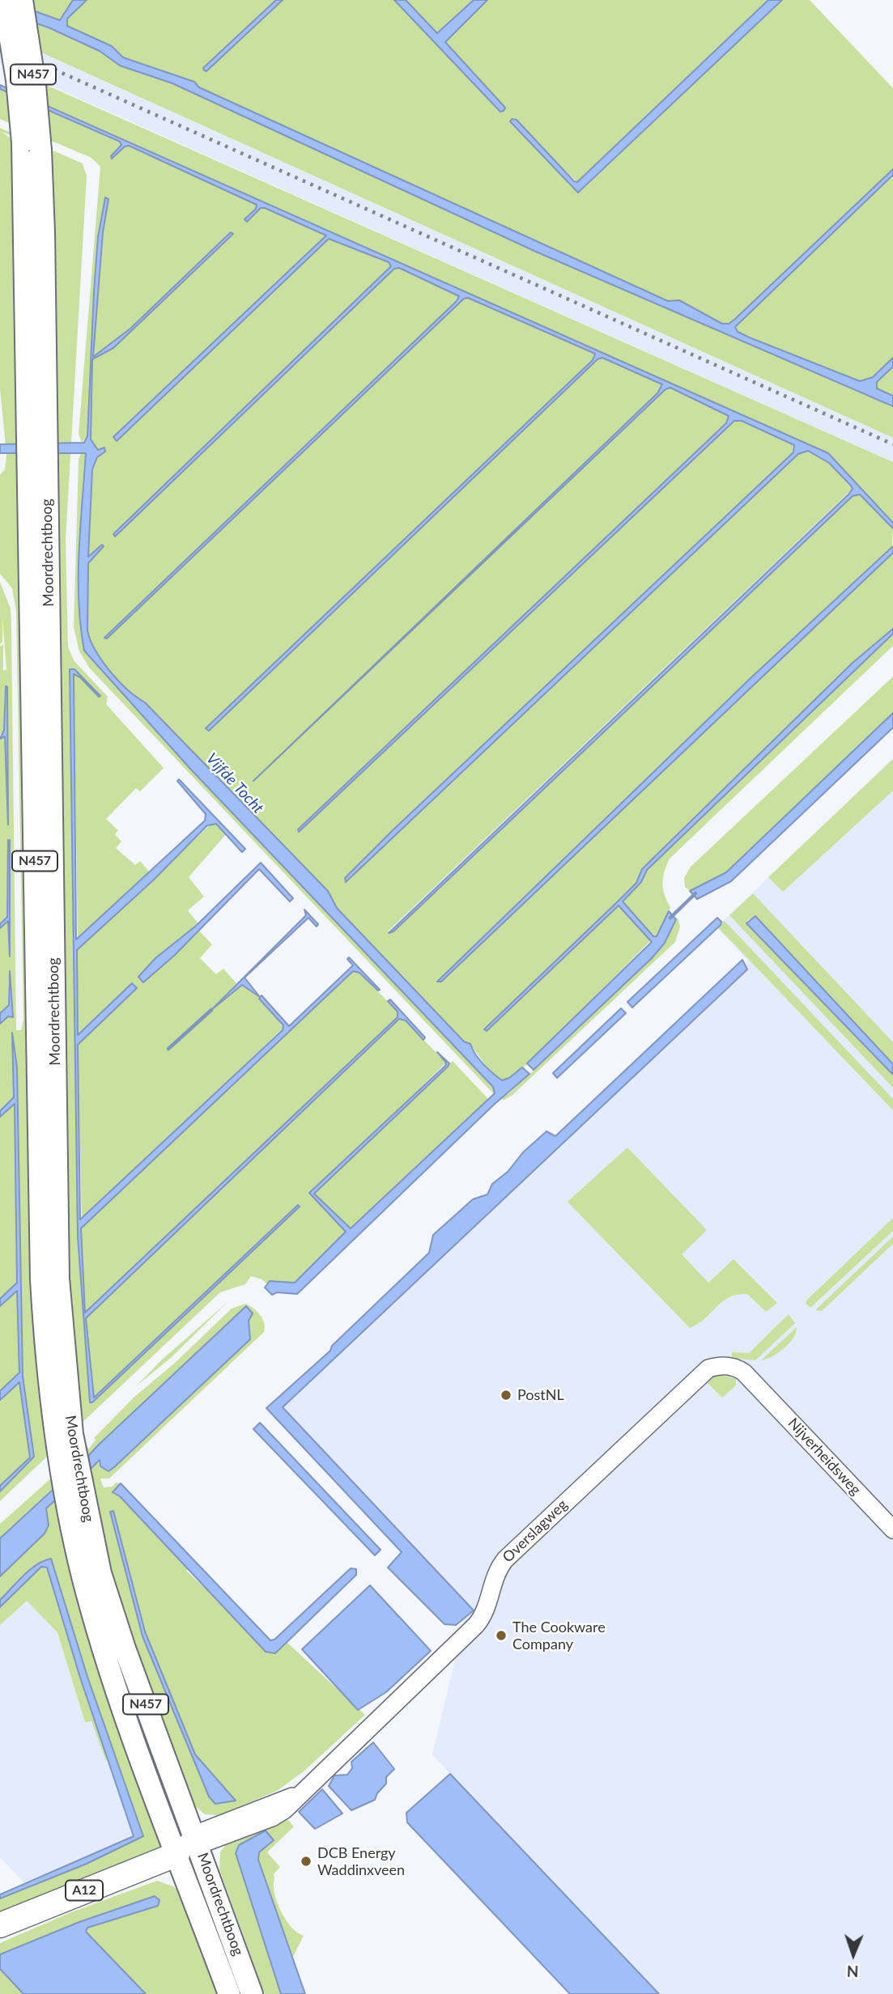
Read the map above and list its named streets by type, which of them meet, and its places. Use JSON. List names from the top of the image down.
{
  "streets": {
    "highway": ["A12"],
    "main road": ["N457", "Moordrechtboog"],
    "street": ["Nijverheidsweg", "Overslagweg"]
  },
  "crossings": [
    ["Moordrechtboog", "Overslagweg"],
    ["Moordrechtboog", "A12"],
    ["Nijverheidsweg", "Overslagweg"],
    ["Overslagweg", "A12"]
  ],
  "water": ["Vijfde Tocht"],
  "places": ["PostNL", "The Cookware Company", "DCB Energy Waddinxveen"],
  "north": "bottom"
}
